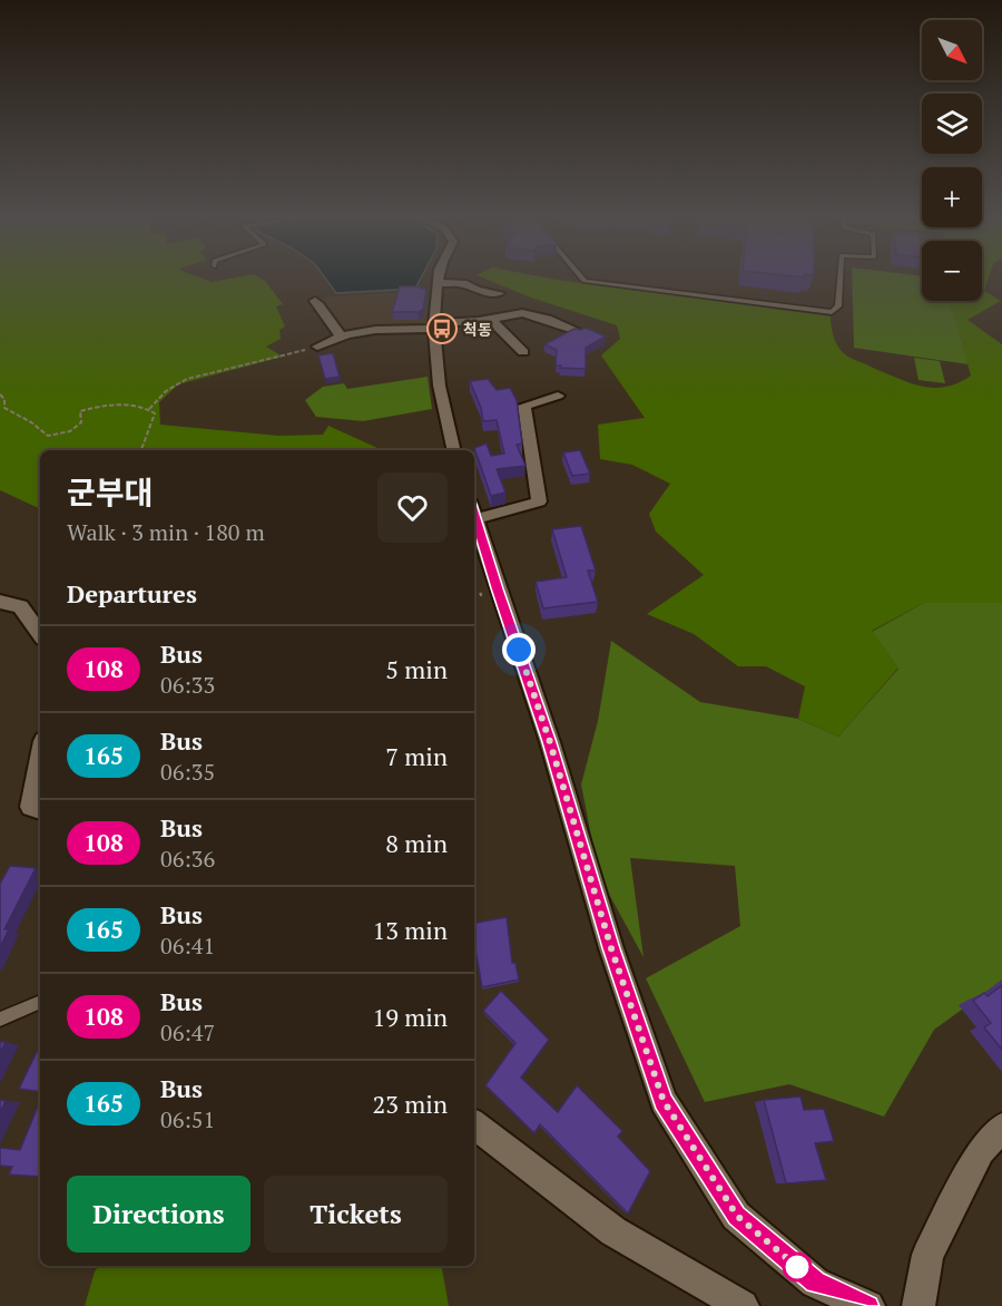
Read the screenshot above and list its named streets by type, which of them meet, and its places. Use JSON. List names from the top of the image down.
{
  "places": {
    "bus stop": ["척동"]
  },
  "lines": ["bus line 108"],
  "north": "bottom right",
  "page": {
    "map_buttons": ["+", "−"],
    "heading": [
      ["군부대", "Walk · 3 min · 180 m"],
      "Departures"
    ],
    "list": [
      {
        "mark": "108",
        "name": "Bus",
        "note": "06:33",
        "value": "5 min"
      },
      {
        "mark": "165",
        "name": "Bus",
        "note": "06:35",
        "value": "7 min"
      },
      {
        "mark": "108",
        "name": "Bus",
        "note": "06:36",
        "value": "8 min"
      },
      {
        "mark": "165",
        "name": "Bus",
        "note": "06:41",
        "value": "13 min"
      },
      {
        "mark": "108",
        "name": "Bus",
        "note": "06:47",
        "value": "19 min"
      },
      {
        "mark": "165",
        "name": "Bus",
        "note": "06:51",
        "value": "23 min"
      }
    ],
    "buttons": ["Directions", "Tickets"]
  }
}
